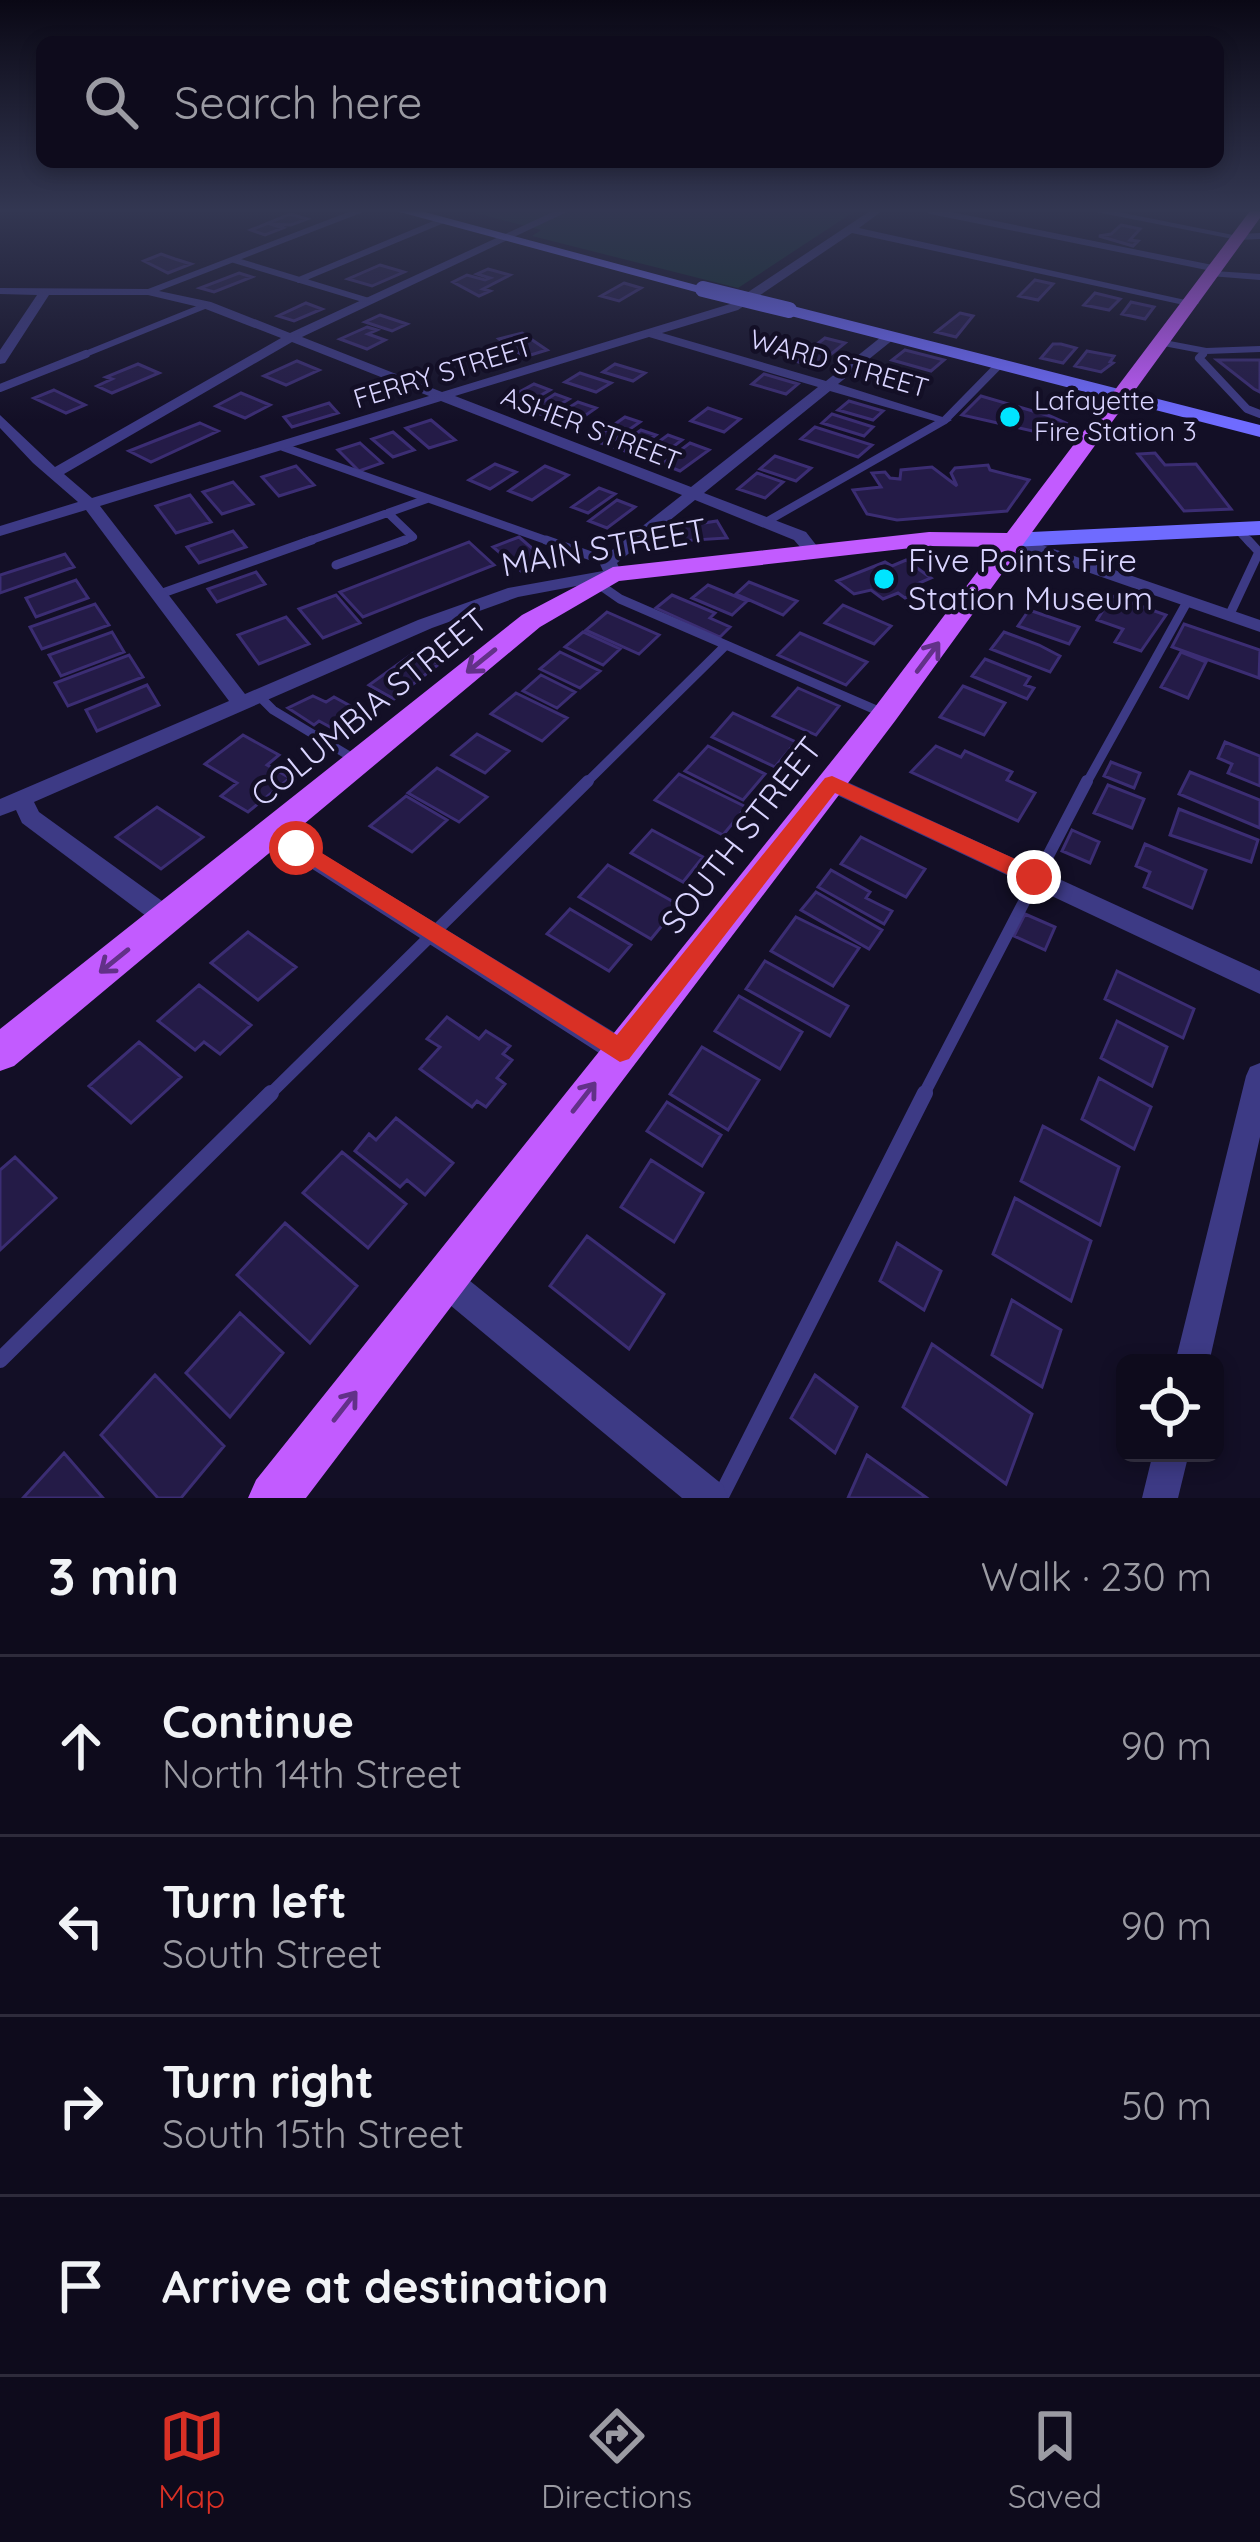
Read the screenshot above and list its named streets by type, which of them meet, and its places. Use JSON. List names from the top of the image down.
{
  "streets": {
    "main road": ["MAIN STREET", "COLUMBIA STREET", "SOUTH STREET"],
    "street": ["WARD STREET", "FERRY STREET", "ASHER STREET"]
  },
  "crossings": [
    ["WARD STREET", "FERRY STREET"],
    ["WARD STREET", "COLUMBIA STREET"],
    ["FERRY STREET", "ASHER STREET"],
    ["ASHER STREET", "MAIN STREET"],
    ["ASHER STREET", "COLUMBIA STREET"],
    ["MAIN STREET", "COLUMBIA STREET"],
    ["MAIN STREET", "SOUTH STREET"]
  ],
  "one_way": ["COLUMBIA STREET", "SOUTH STREET"],
  "places": ["Lafayette Fire Station 3", "Five Points Fire Station Museum"],
  "page": {
    "search": "Search here",
    "heading": ["3 min", "Walk · 230 m"],
    "list": [
      ["Continue", "North 14th Street", "90 m"],
      ["Turn left", "South Street", "90 m"],
      ["Turn right", "South 15th Street", "50 m"],
      "Arrive at destination"
    ],
    "nav": ["Map", "Directions", "Saved"]
  }
}
